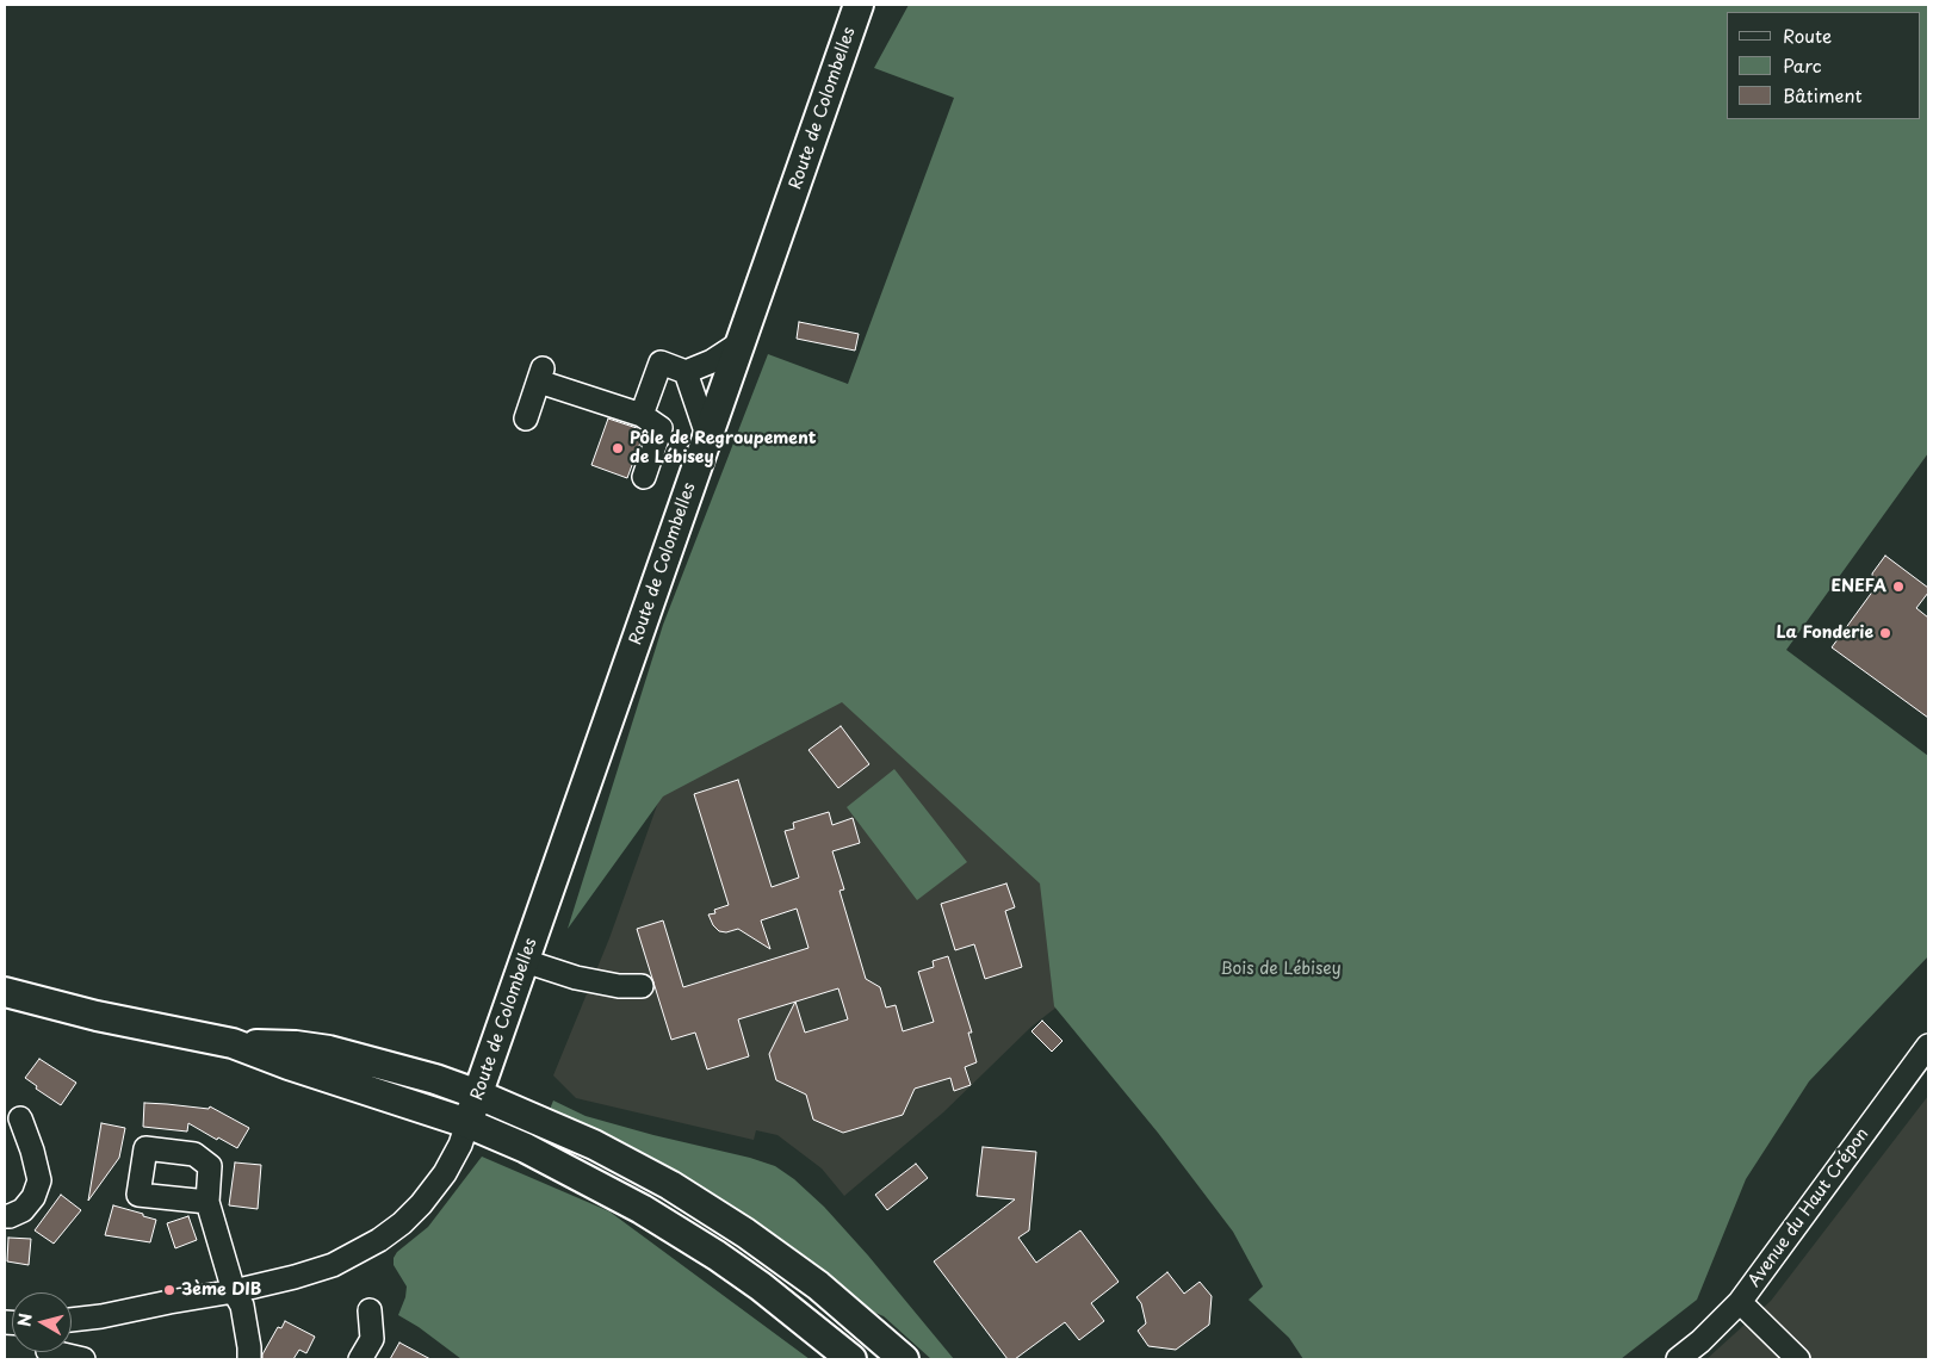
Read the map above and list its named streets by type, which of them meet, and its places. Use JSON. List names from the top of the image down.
{
  "streets": {
    "main road": ["Route de Colombelles"],
    "street": ["Avenue du Haut Crépon"]
  },
  "parks": ["Bois de Lébisey"],
  "places": [
    "Pôle de Regroupement de Lébisey",
    "ENEFA",
    "La Fonderie",
    "3ème DIB"
  ],
  "legend": ["Route", "Parc", "Bâtiment"],
  "north": "left"
}
